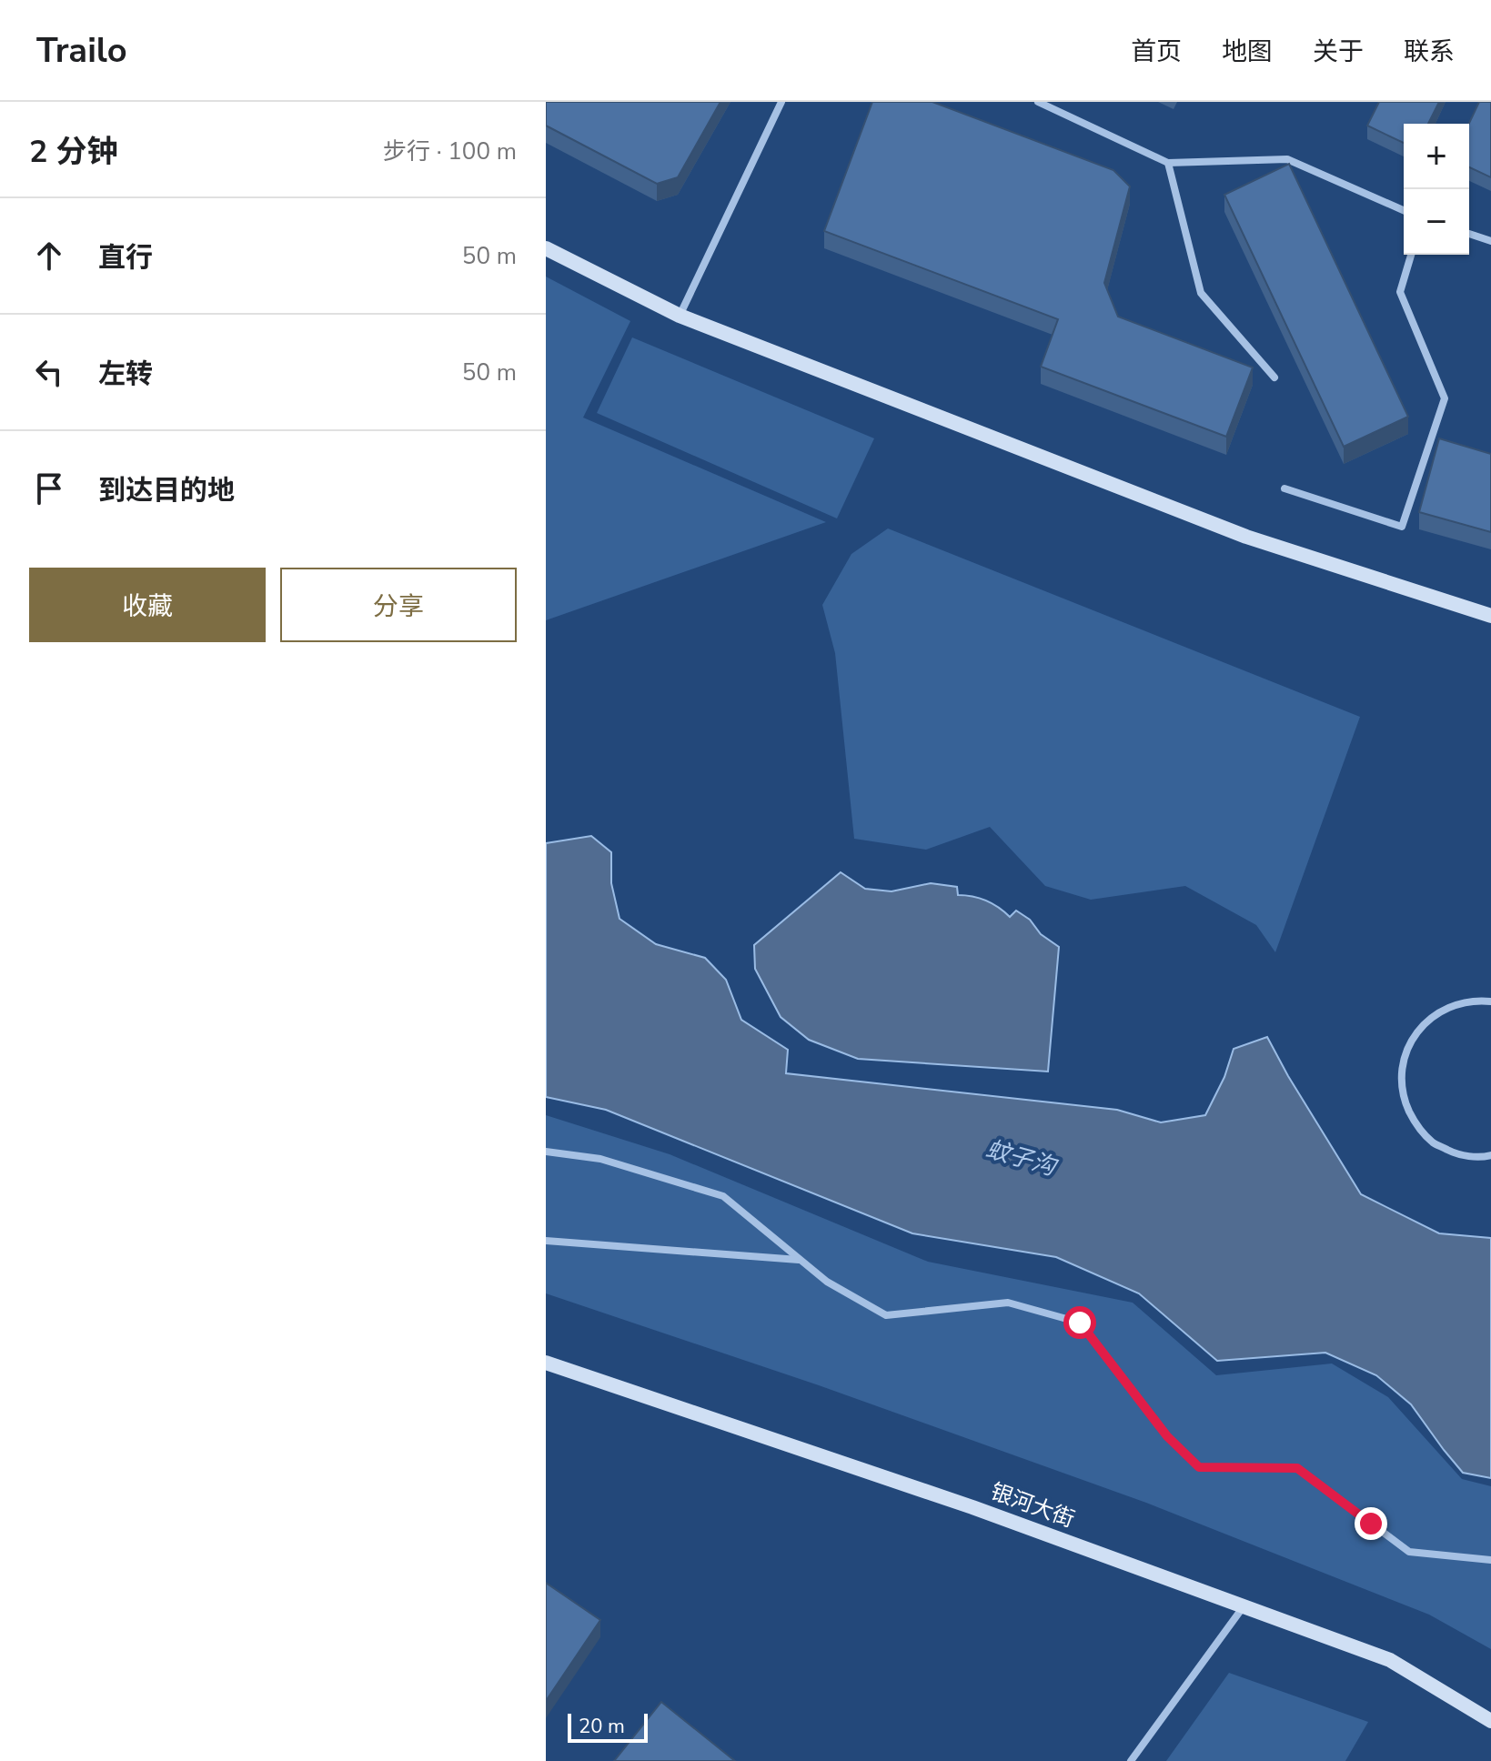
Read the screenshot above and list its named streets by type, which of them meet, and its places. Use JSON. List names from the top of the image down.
{
  "streets": {
    "street": ["银河大街"]
  },
  "water": ["蚊子沟"],
  "scale_bar": "20 m",
  "page": {
    "header": "Trailo",
    "nav": [
      "首页",
      "地图",
      "关于",
      "联系"
    ],
    "heading": ["2 分钟", "步行 · 100 m"],
    "map_buttons": ["+", "−"],
    "list": [
      ["直行", "50 m"],
      ["左转", "50 m"],
      "到达目的地"
    ],
    "buttons": ["收藏", "分享"],
    "scale": "20 m"
  }
}
